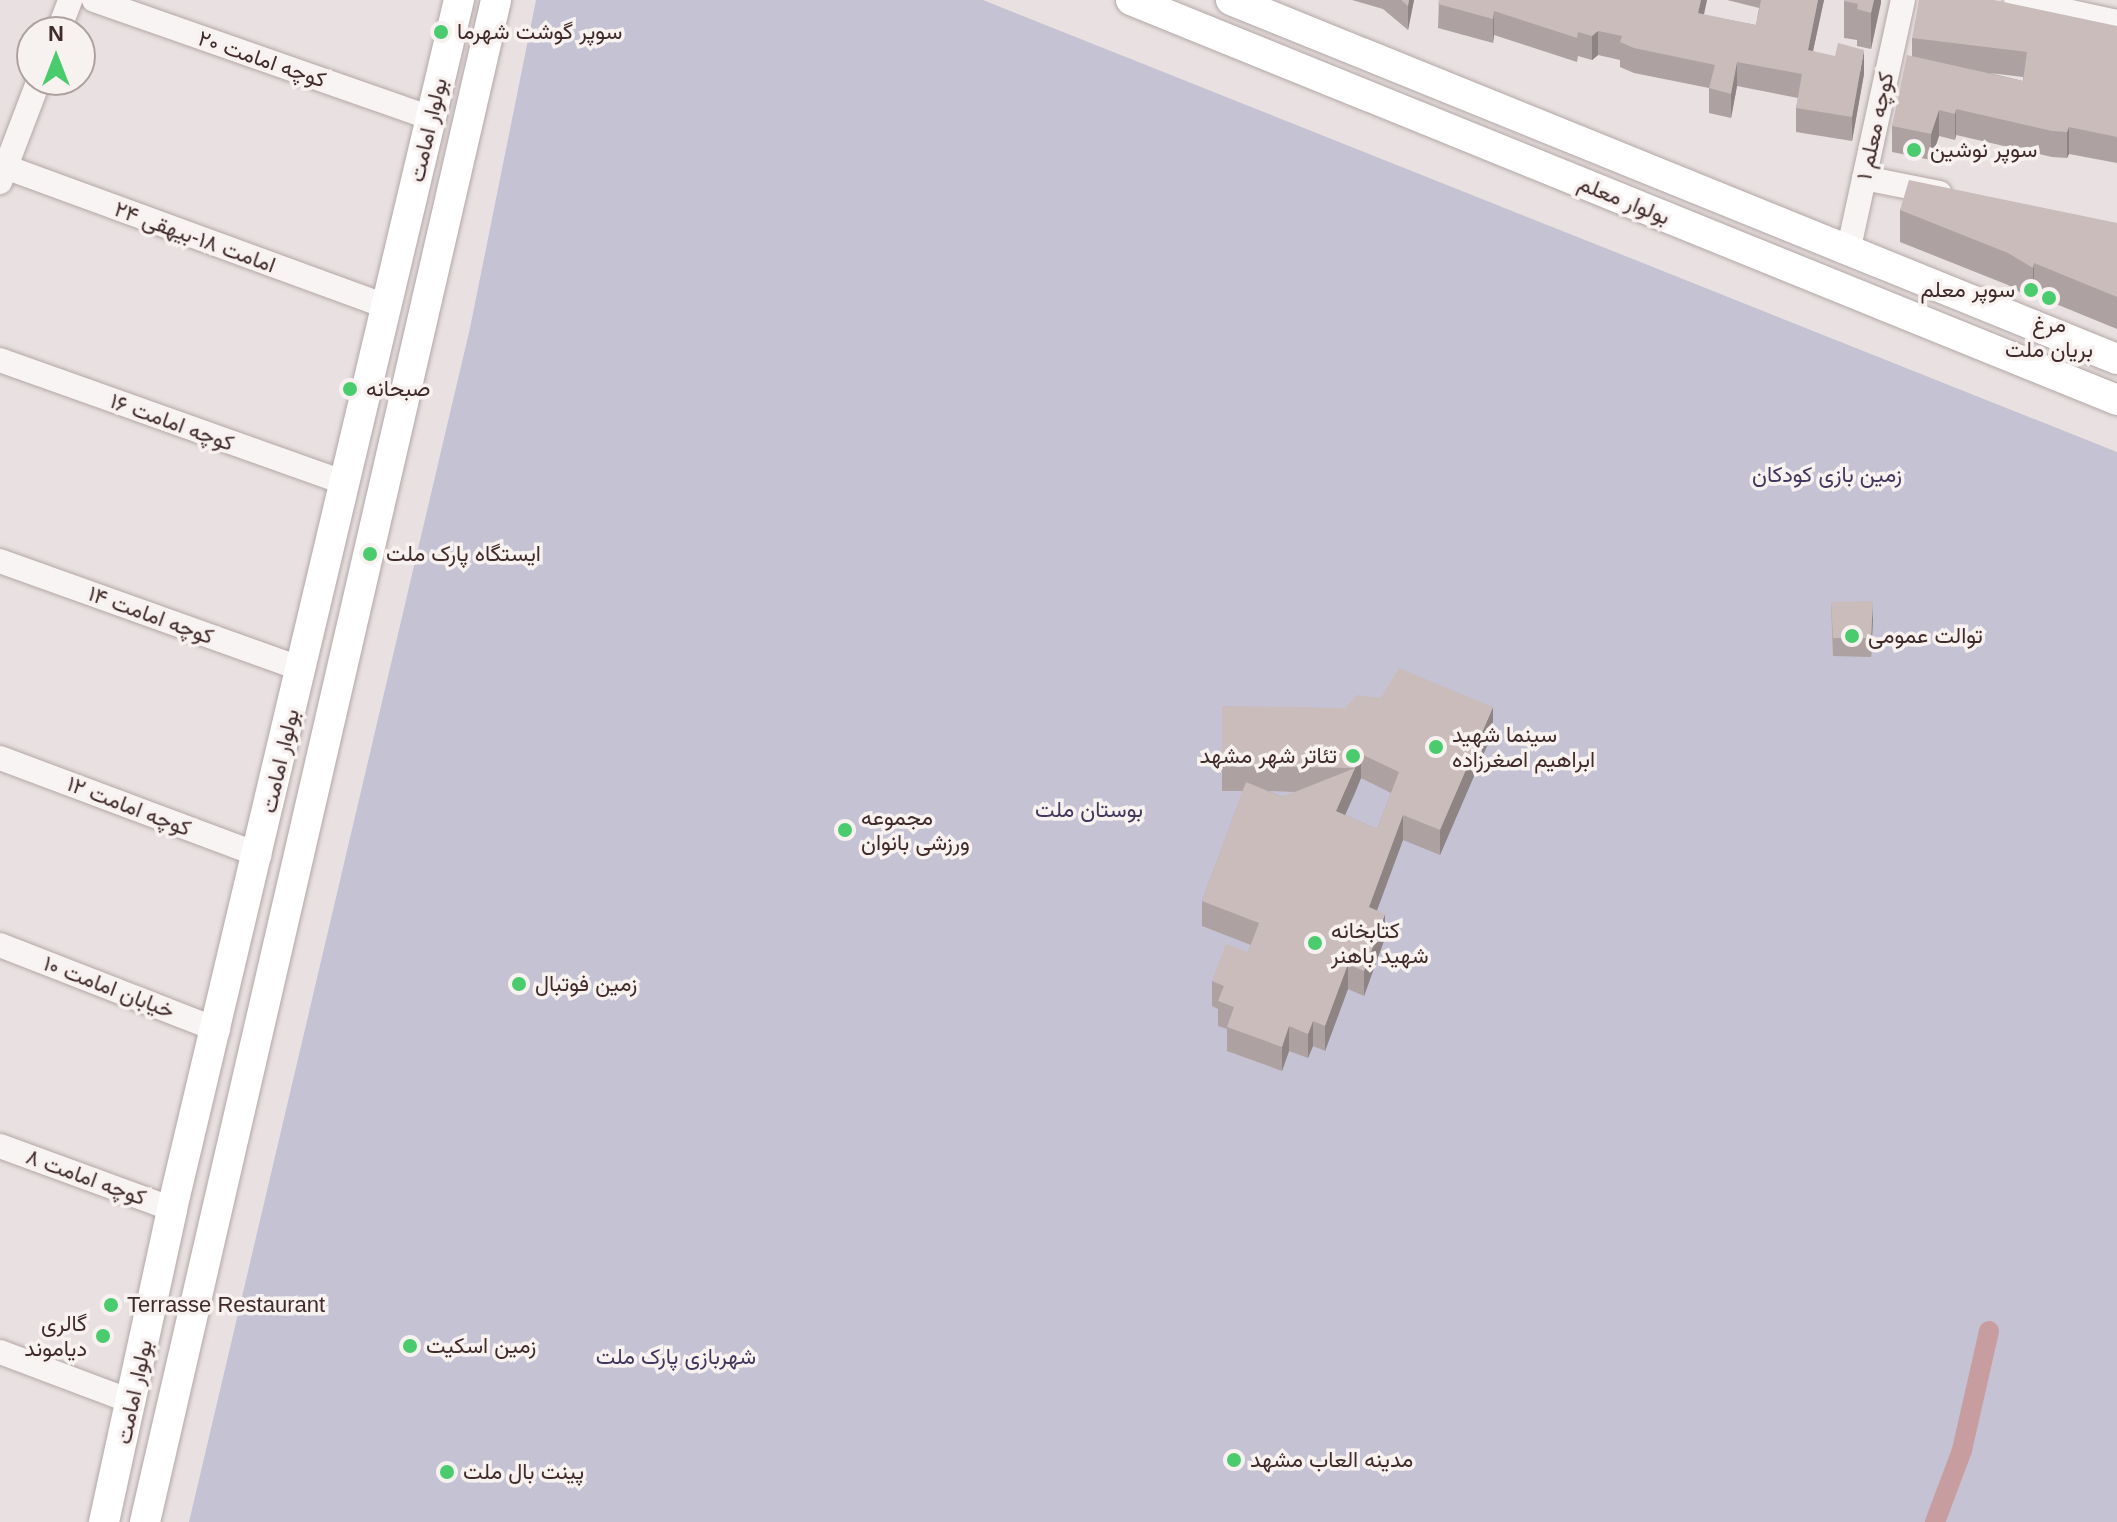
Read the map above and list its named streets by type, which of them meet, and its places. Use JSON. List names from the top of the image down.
{
  "streets": {
    "main road": ["بولوار امامت", "بولوار معلم"],
    "street": [
      "کوچه امامت ۲۰",
      "کوچه معلم ۱",
      "امامت ۱۸-بیهقی ۲۴",
      "کوچه امامت ۱۶",
      "کوچه امامت ۱۴",
      "کوچه امامت ۱۲",
      "خیابان امامت ۱۰",
      "کوچه امامت ۸"
    ]
  },
  "crossings": [
    ["کوچه امامت ۲۰", "بولوار امامت"],
    ["کوچه معلم ۱", "بولوار معلم"],
    ["بولوار امامت", "امامت ۱۸-بیهقی ۲۴"],
    ["بولوار امامت", "کوچه امامت ۱۶"],
    ["بولوار امامت", "کوچه امامت ۱۴"],
    ["بولوار امامت", "کوچه امامت ۱۲"],
    ["بولوار امامت", "خیابان امامت ۱۰"],
    ["بولوار امامت", "کوچه امامت ۸"]
  ],
  "parks": ["زمین بازی کودکان", "بوستان ملت", "شهربازی پارک ملت"],
  "places": [
    "سوپر گوشت شهرما",
    "سوپر نوشین",
    "سوپر معلم",
    "مرغ بریان ملت",
    "صبحانه",
    "ایستگاه پارک ملت",
    "توالت عمومی",
    "سینما شهید ابراهیم اصغرزاده",
    "تئاتر شهر مشهد",
    "مجموعه ورزشی بانوان",
    "کتابخانه شهید باهنر",
    "زمین فوتبال",
    "Terrasse Restaurant",
    "گالری دیاموند",
    "زمین اسکیت",
    "مدينه العاب مشهد",
    "پینت بال ملت"
  ],
  "north": "top"
}
